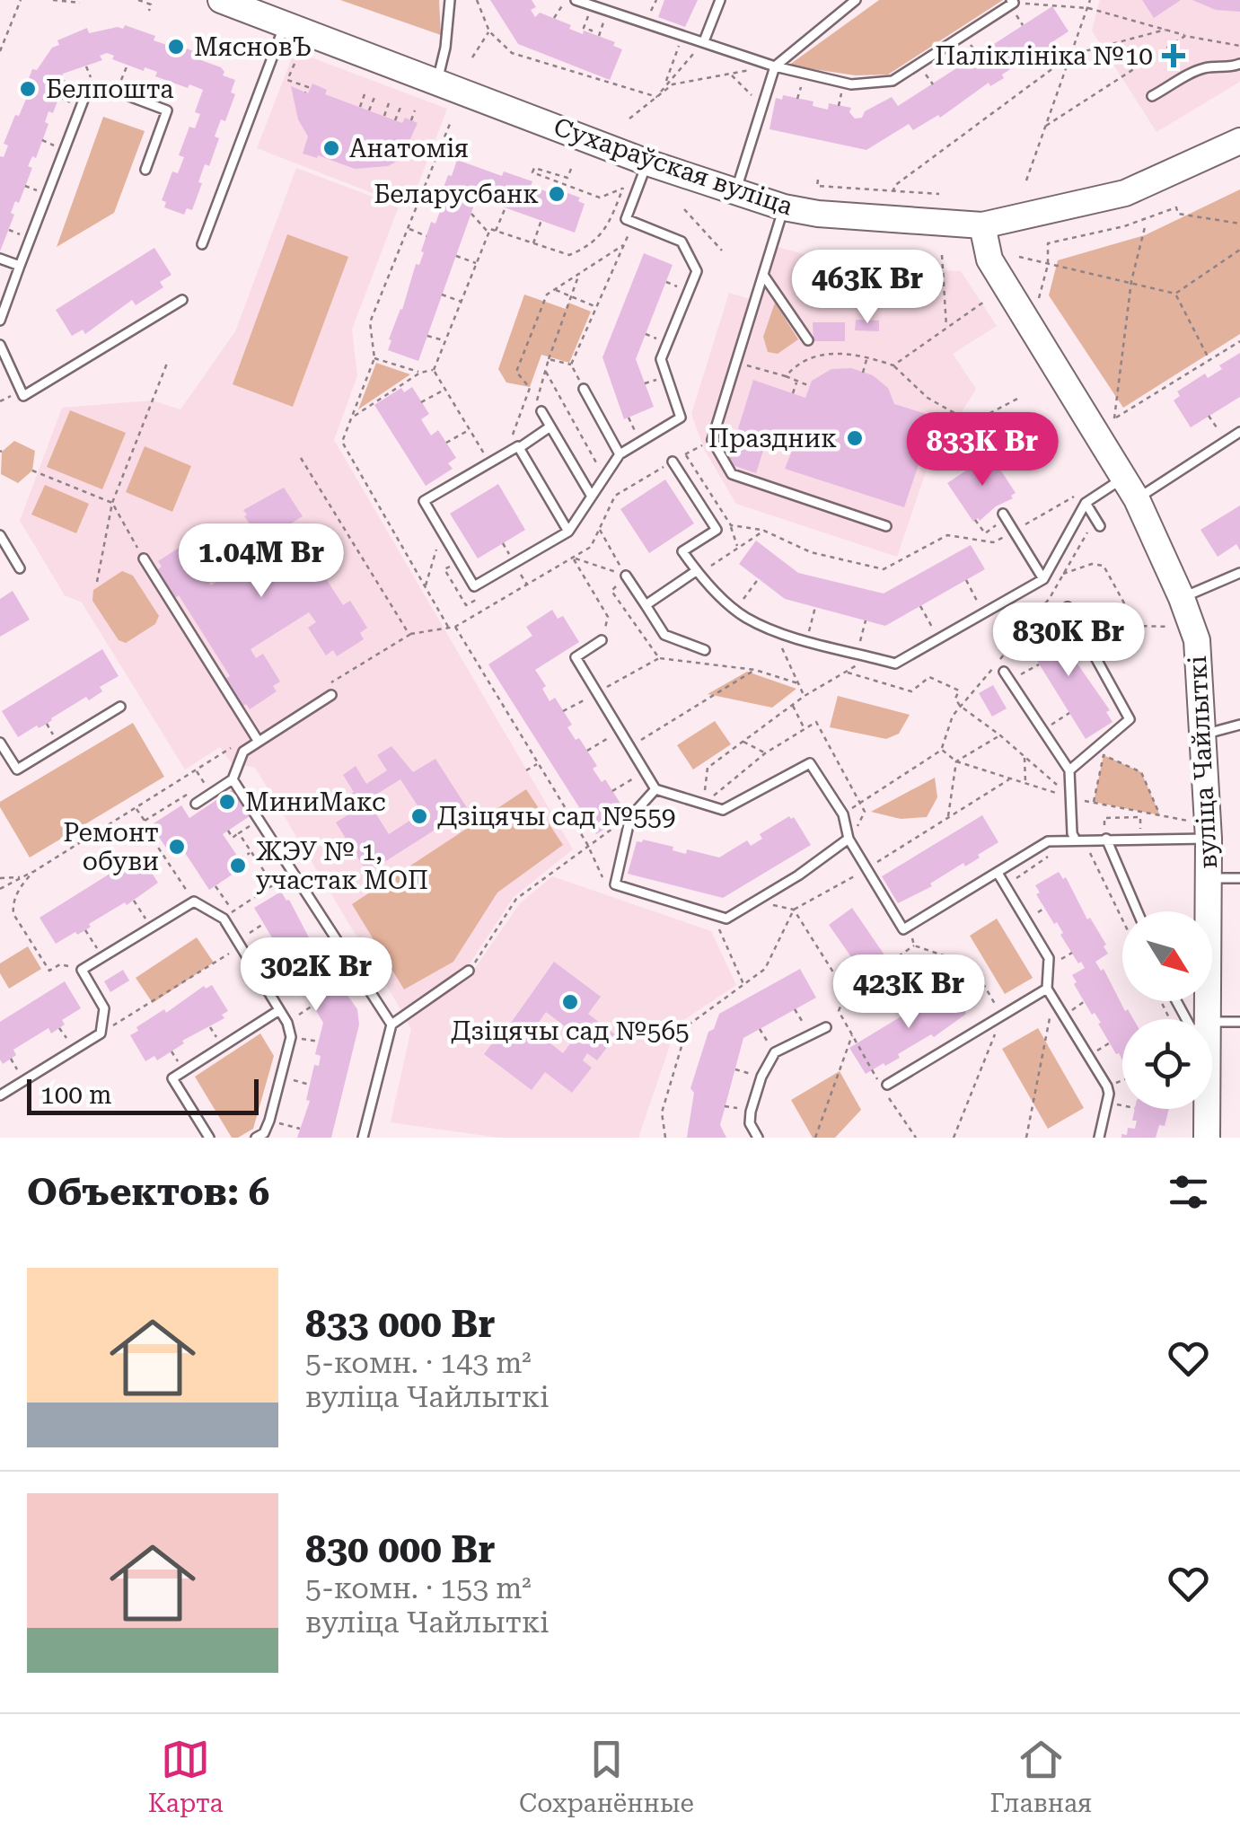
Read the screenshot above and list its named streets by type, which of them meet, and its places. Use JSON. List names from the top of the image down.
{
  "streets": {
    "main road": ["Сухараўская вуліца", "вуліца Чайлыткі"]
  },
  "crossings": [
    ["Сухараўская вуліца", "вуліца Чайлыткі"]
  ],
  "places": {
    "other": [
      "МясновЪ",
      "Белпошта",
      "Анатомія",
      "Беларусбанк",
      "Праздник",
      "МиниМакс",
      "Дзіцячы сад №559",
      "Ремонт обуви",
      "ЖЭУ № 1, участак МОП",
      "Дзіцячы сад №565"
    ],
    "health": ["Паліклініка №10"]
  },
  "scale_bar": "100 m",
  "north": "bottom right",
  "page": {
    "price": [
      "463K Br",
      "833K Br",
      "1.04M Br",
      "830K Br",
      "302K Br",
      "423K Br"
    ],
    "scale": "100 m",
    "heading": "Объектов: 6",
    "list": [
      {
        "name": "833 000 Br",
        "note": "5-комн. · 143 m² · вуліца Чайлыткі"
      },
      {
        "name": "830 000 Br",
        "note": "5-комн. · 153 m² · вуліца Чайлыткі"
      }
    ],
    "tabs": ["Карта", "Сохранённые", "Главная"]
  }
}
